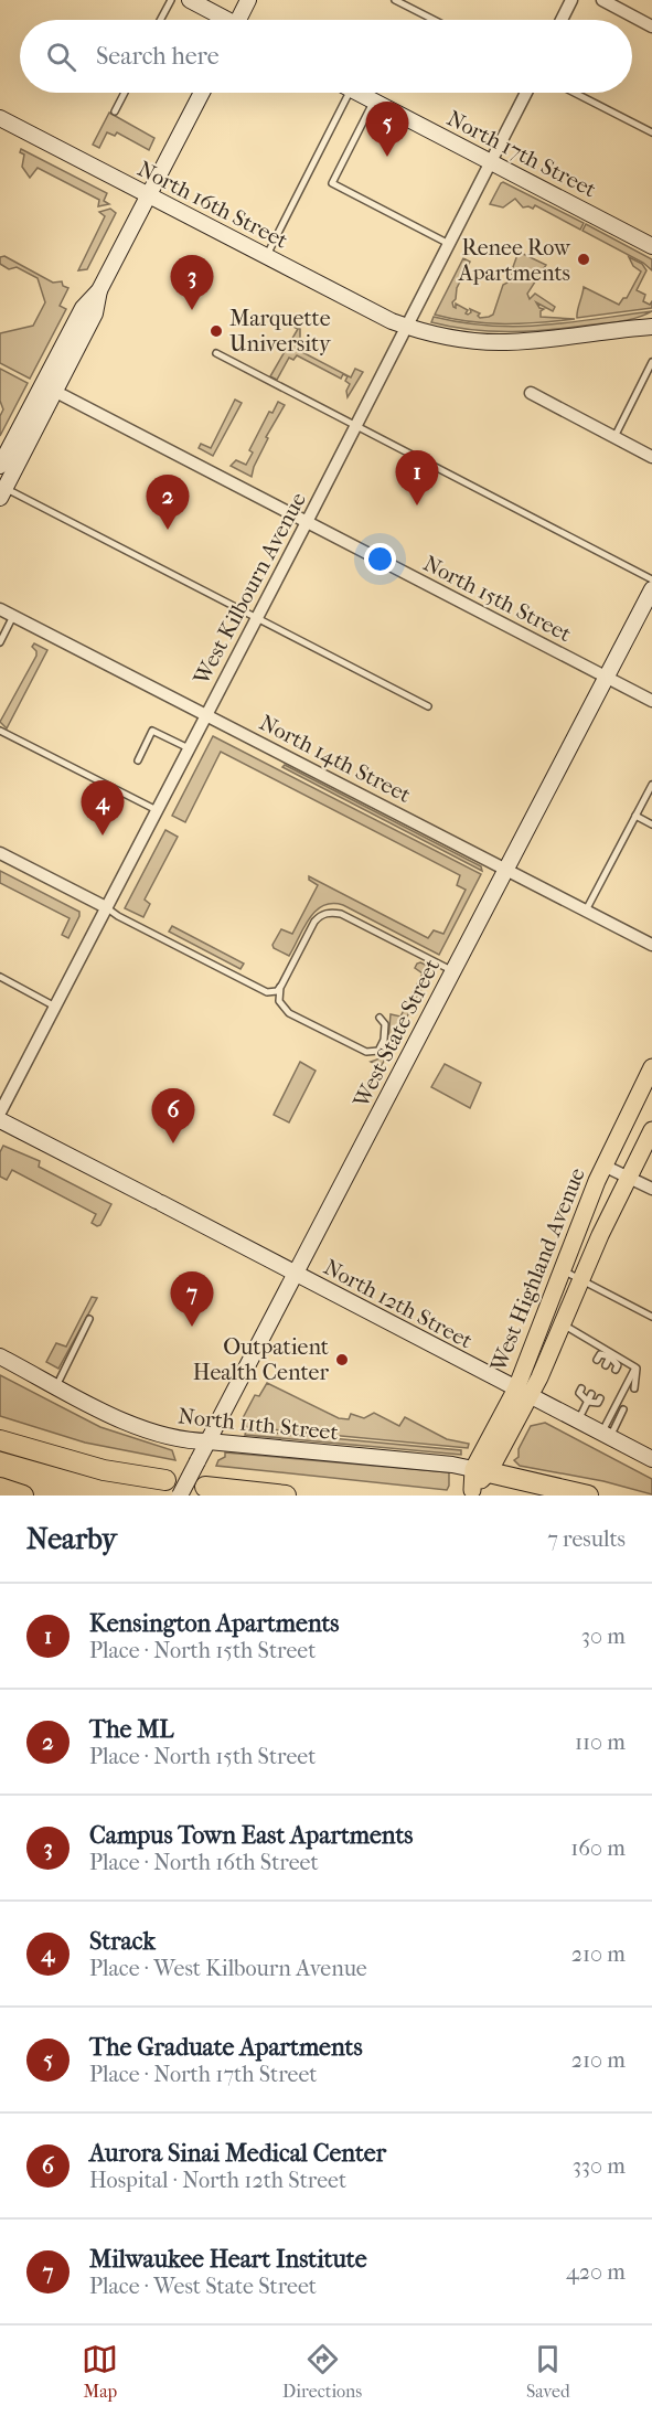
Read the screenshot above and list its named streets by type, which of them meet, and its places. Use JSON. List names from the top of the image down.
{
  "streets": {
    "main road": ["West Highland Avenue"],
    "street": [
      "North 17th Street",
      "North 16th Street",
      "West Kilbourn Avenue",
      "North 15th Street",
      "North 14th Street",
      "West State Street",
      "North 12th Street",
      "North 11th Street"
    ]
  },
  "crossings": [
    ["North 17th Street", "West Kilbourn Avenue"],
    ["North 16th Street", "West Kilbourn Avenue"],
    ["West Kilbourn Avenue", "North 15th Street"],
    ["West Kilbourn Avenue", "North 14th Street"],
    ["North 15th Street", "West State Street"],
    ["North 14th Street", "West State Street"],
    ["West State Street", "North 12th Street"],
    ["West State Street", "North 11th Street"],
    ["West Highland Avenue", "North 12th Street"],
    ["West Highland Avenue", "North 11th Street"]
  ],
  "places": ["Renee Row Apartments", "Marquette University", "Outpatient Health Center"],
  "page": {
    "search": "Search here",
    "pins": [
      "5",
      "3",
      "1",
      "2",
      "4",
      "6",
      "7"
    ],
    "heading": ["Nearby", "7 results"],
    "list": [
      {
        "mark": "1",
        "name": "Kensington Apartments",
        "note": "Place · North 15th Street",
        "value": "30 m"
      },
      {
        "mark": "2",
        "name": "The ML",
        "note": "Place · North 15th Street",
        "value": "110 m"
      },
      {
        "mark": "3",
        "name": "Campus Town East Apartments",
        "note": "Place · North 16th Street",
        "value": "160 m"
      },
      {
        "mark": "4",
        "name": "Strack",
        "note": "Place · West Kilbourn Avenue",
        "value": "210 m"
      },
      {
        "mark": "5",
        "name": "The Graduate Apartments",
        "note": "Place · North 17th Street",
        "value": "210 m"
      },
      {
        "mark": "6",
        "name": "Aurora Sinai Medical Center",
        "note": "Hospital · North 12th Street",
        "value": "330 m"
      },
      {
        "mark": "7",
        "name": "Milwaukee Heart Institute",
        "note": "Place · West State Street",
        "value": "420 m"
      }
    ],
    "nav": ["Map", "Directions", "Saved"]
  }
}
